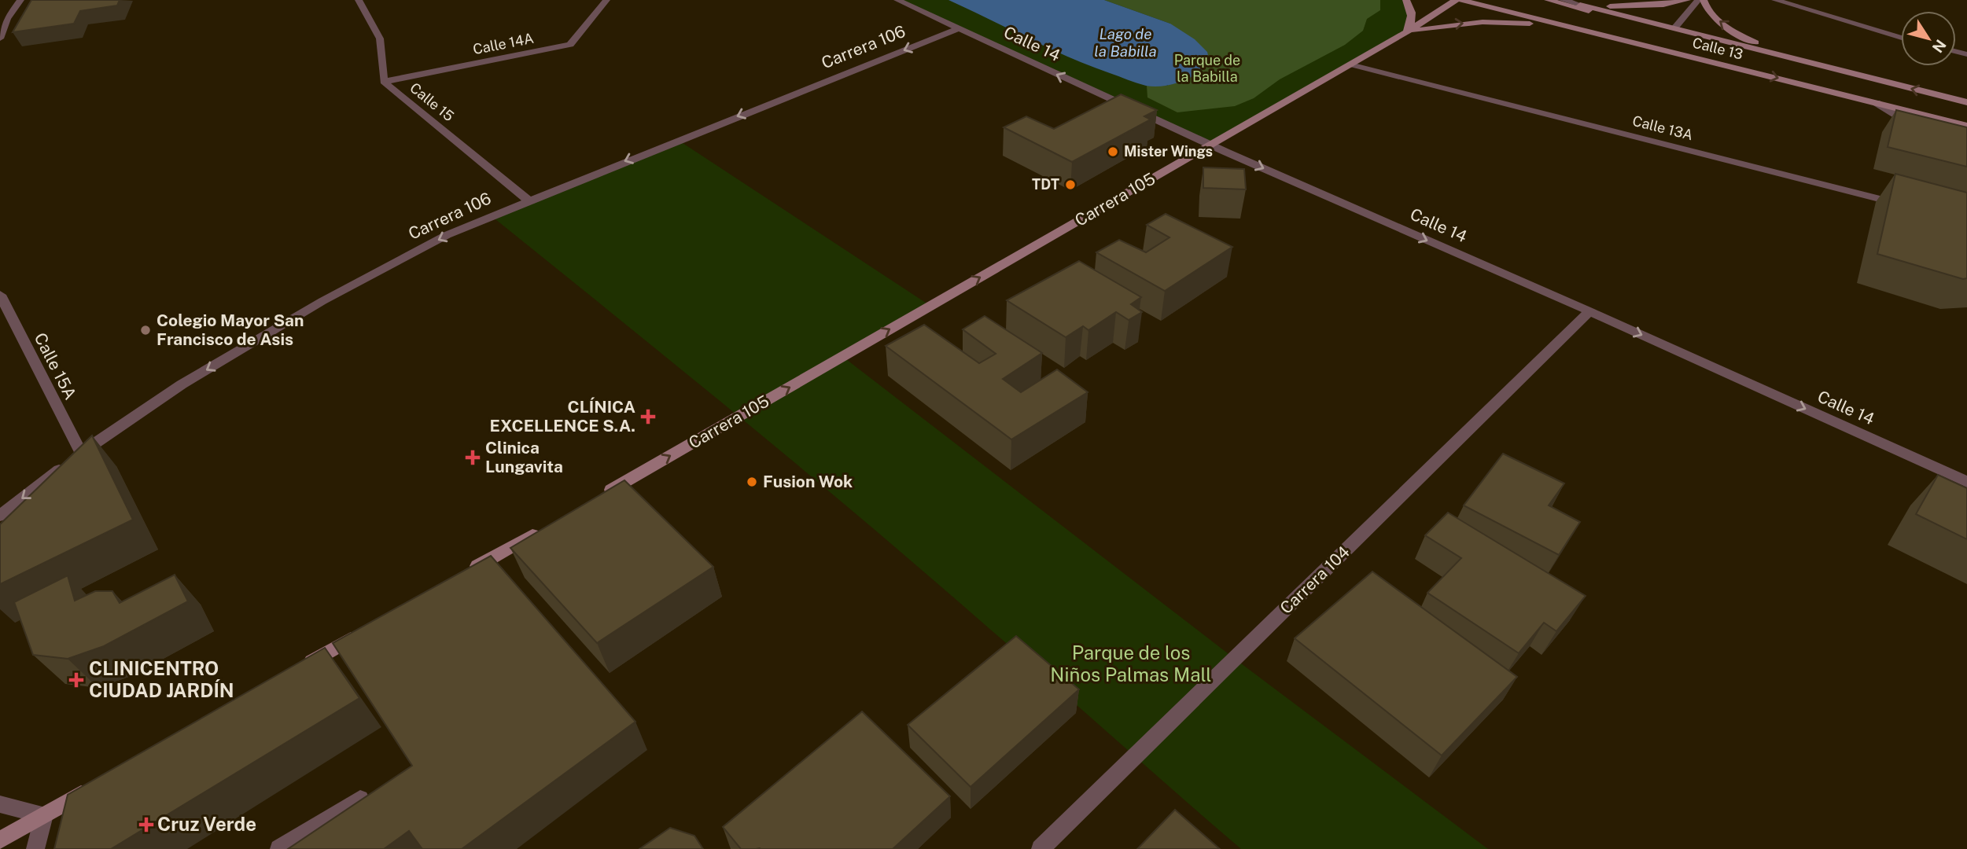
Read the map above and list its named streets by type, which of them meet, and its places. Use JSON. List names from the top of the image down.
{
  "streets": {
    "main road": ["Calle 13", "Carrera 105"],
    "street": [
      "Calle 14A",
      "Calle 14",
      "Carrera 106",
      "Calle 15",
      "Calle 13A",
      "Calle 15A",
      "Carrera 104"
    ]
  },
  "crossings": [
    ["Calle 14A", "Calle 15"],
    ["Calle 14", "Carrera 106"],
    ["Calle 14", "Carrera 105"],
    ["Calle 14", "Carrera 104"],
    ["Carrera 106", "Calle 15"],
    ["Carrera 106", "Calle 15A"],
    ["Calle 13A", "Carrera 105"]
  ],
  "one_way": ["Carrera 106", "Carrera 105"],
  "water": ["Lago de la Babilla"],
  "parks": ["Parque de la Babilla", "Parque de los Niños Palmas Mall"],
  "places": {
    "other": [
      "Mister Wings",
      "TDT",
      "Colegio Mayor San Francisco de Asis",
      "Fusion Wok"
    ],
    "health": [
      "CLÍNICA EXCELLENCE S.A.",
      "Clinica Lungavita",
      "CLINICENTRO CIUDAD JARDÍN",
      "Cruz Verde"
    ]
  },
  "north": "bottom right"
}
